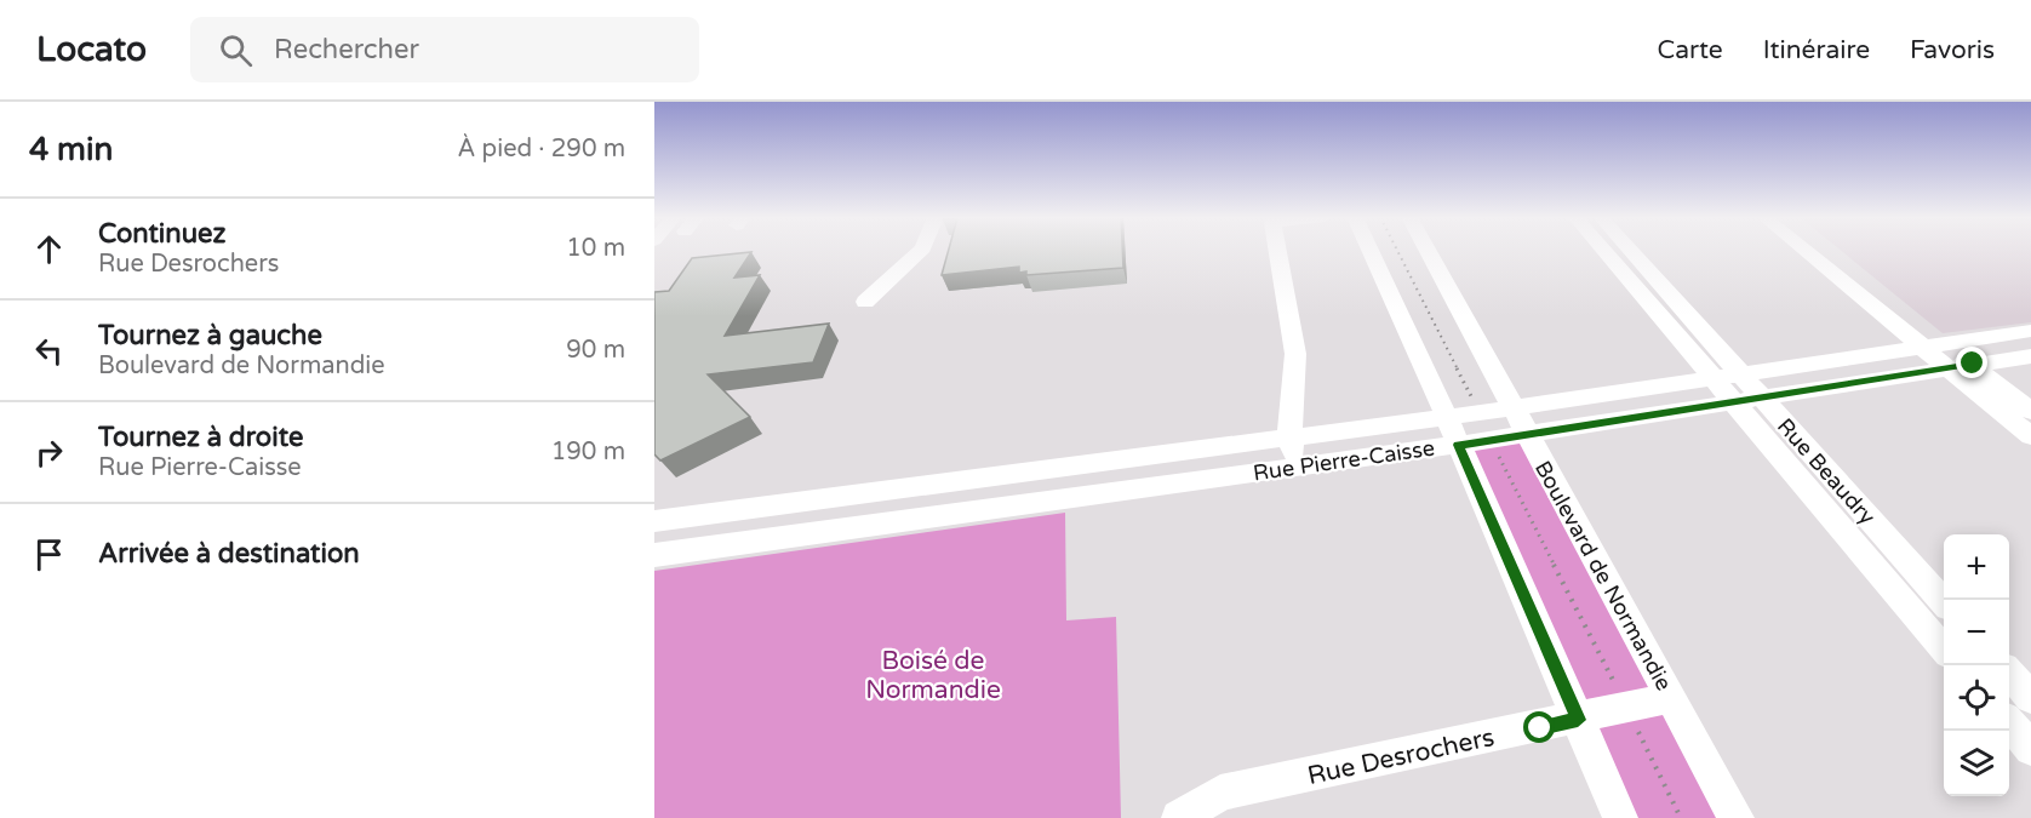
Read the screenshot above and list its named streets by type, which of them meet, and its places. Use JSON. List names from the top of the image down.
{
  "streets": {
    "street": [
      "Rue Pierre-Caisse",
      "Rue Beaudry",
      "Boulevard de Normandie",
      "Rue Desrochers"
    ]
  },
  "crossings": [
    ["Rue Pierre-Caisse", "Rue Beaudry"],
    ["Rue Pierre-Caisse", "Boulevard de Normandie"],
    ["Boulevard de Normandie", "Rue Desrochers"]
  ],
  "parks": ["Boisé de Normandie"],
  "page": {
    "header": "Locato",
    "search": "Rechercher",
    "nav": ["Carte", "Itinéraire", "Favoris"],
    "heading": ["4 min", "À pied · 290 m"],
    "list": [
      ["Continuez", "Rue Desrochers", "10 m"],
      ["Tournez à gauche", "Boulevard de Normandie", "90 m"],
      ["Tournez à droite", "Rue Pierre-Caisse", "190 m"],
      "Arrivée à destination"
    ],
    "map_buttons": ["+", "−"]
  }
}
